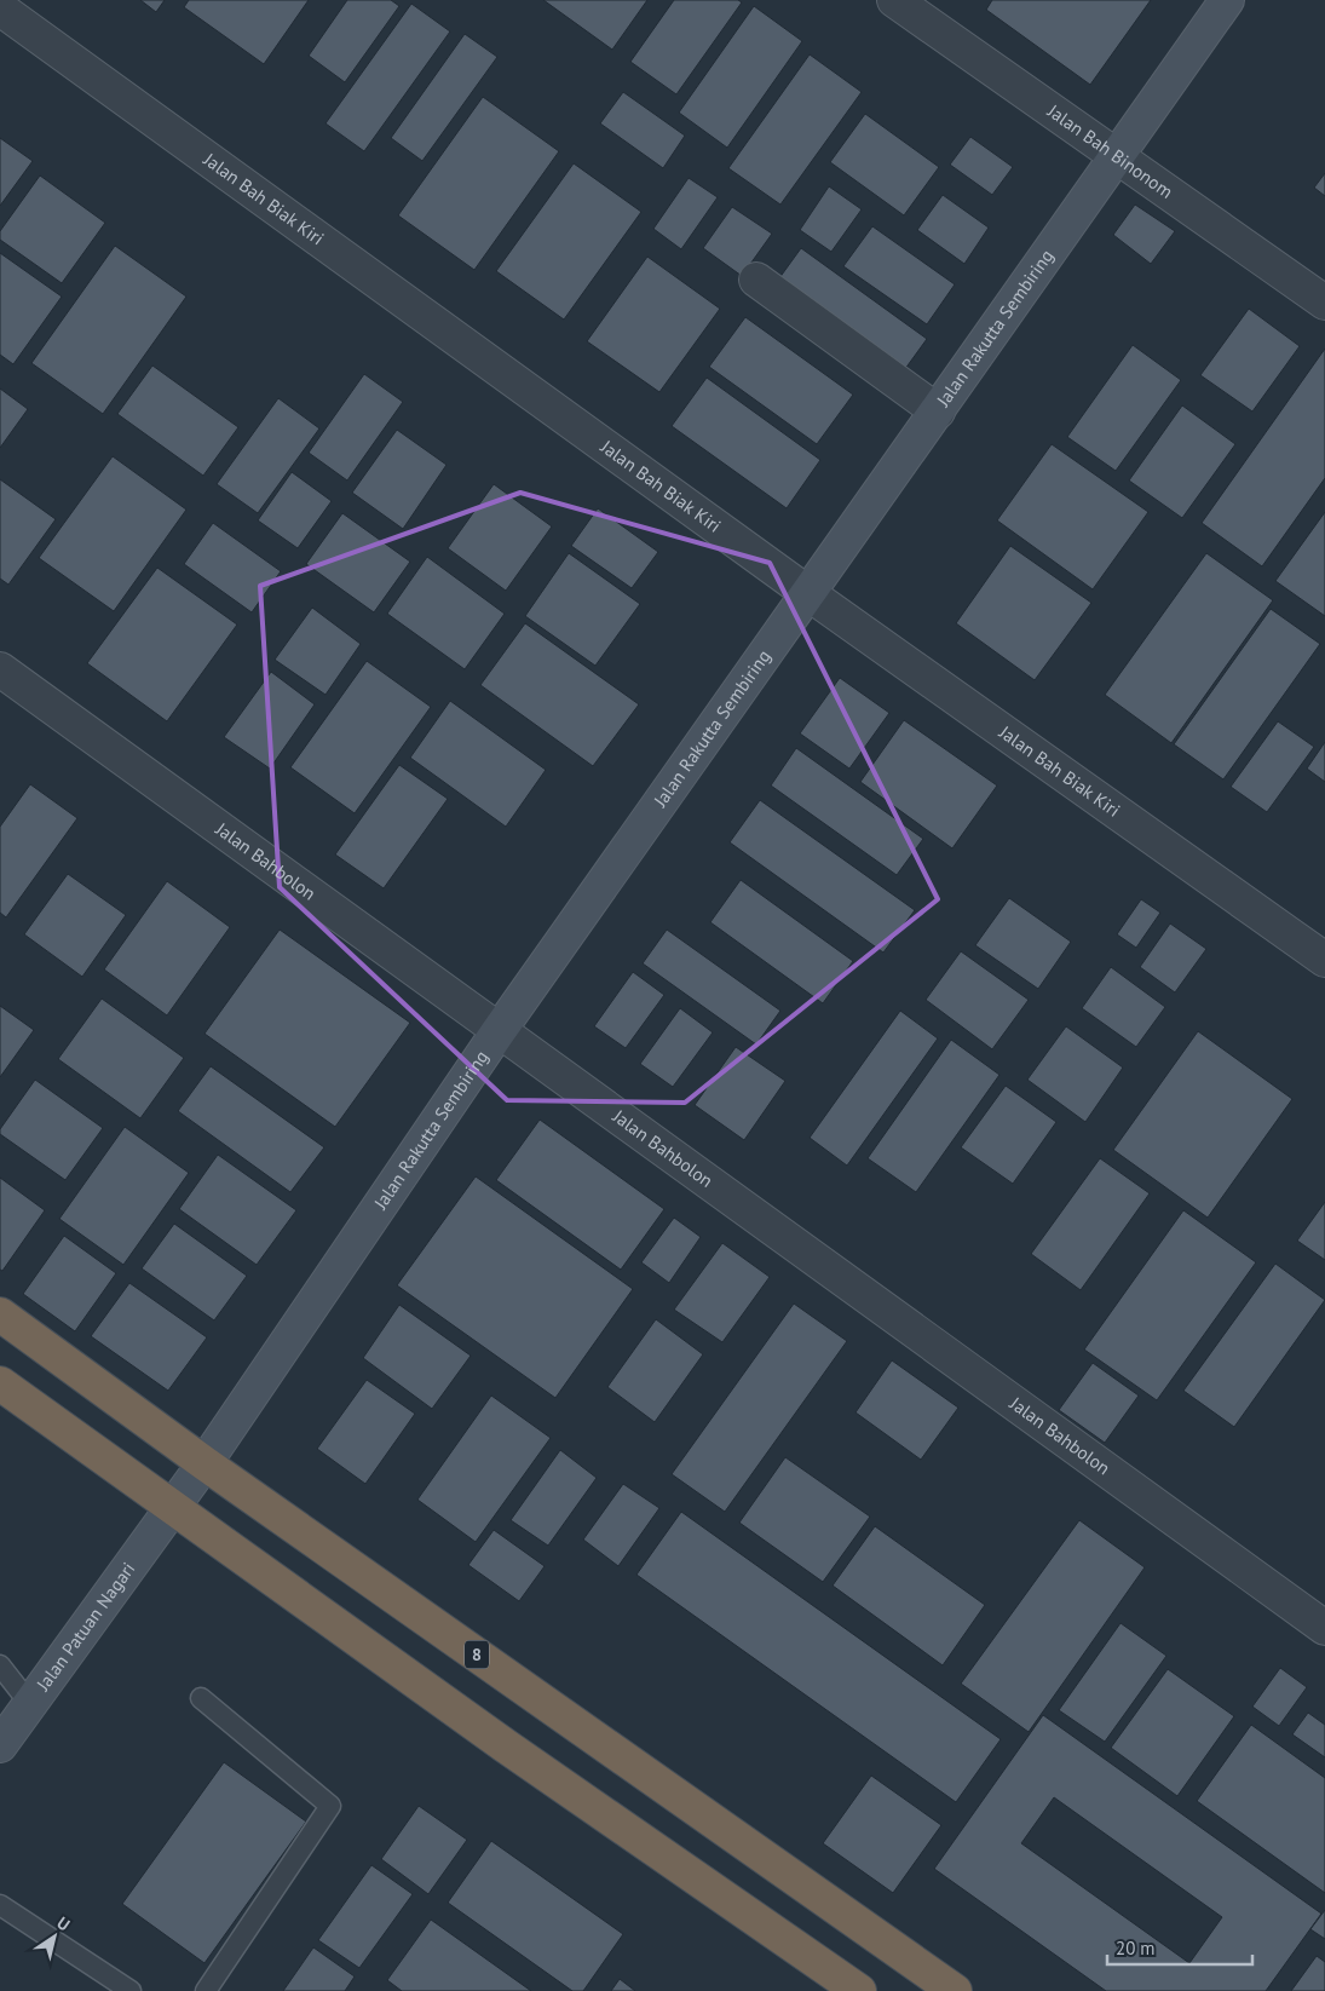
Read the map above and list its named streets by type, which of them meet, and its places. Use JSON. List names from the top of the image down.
{
  "streets": {
    "highway": ["8"],
    "main road": ["Jalan Rakutta Sembiring", "Jalan Patuan Nagari"],
    "street": ["Jalan Bah Binonom", "Jalan Bah Biak Kiri", "Jalan Bahbolon"]
  },
  "crossings": [
    ["Jalan Bah Binonom", "Jalan Rakutta Sembiring"],
    ["Jalan Bah Biak Kiri", "Jalan Rakutta Sembiring"],
    ["Jalan Rakutta Sembiring", "Jalan Bahbolon"],
    ["Jalan Rakutta Sembiring", "Jalan Patuan Nagari"],
    ["Jalan Rakutta Sembiring", "8"]
  ],
  "scale_bar": "20 m",
  "north": "top right"
}
